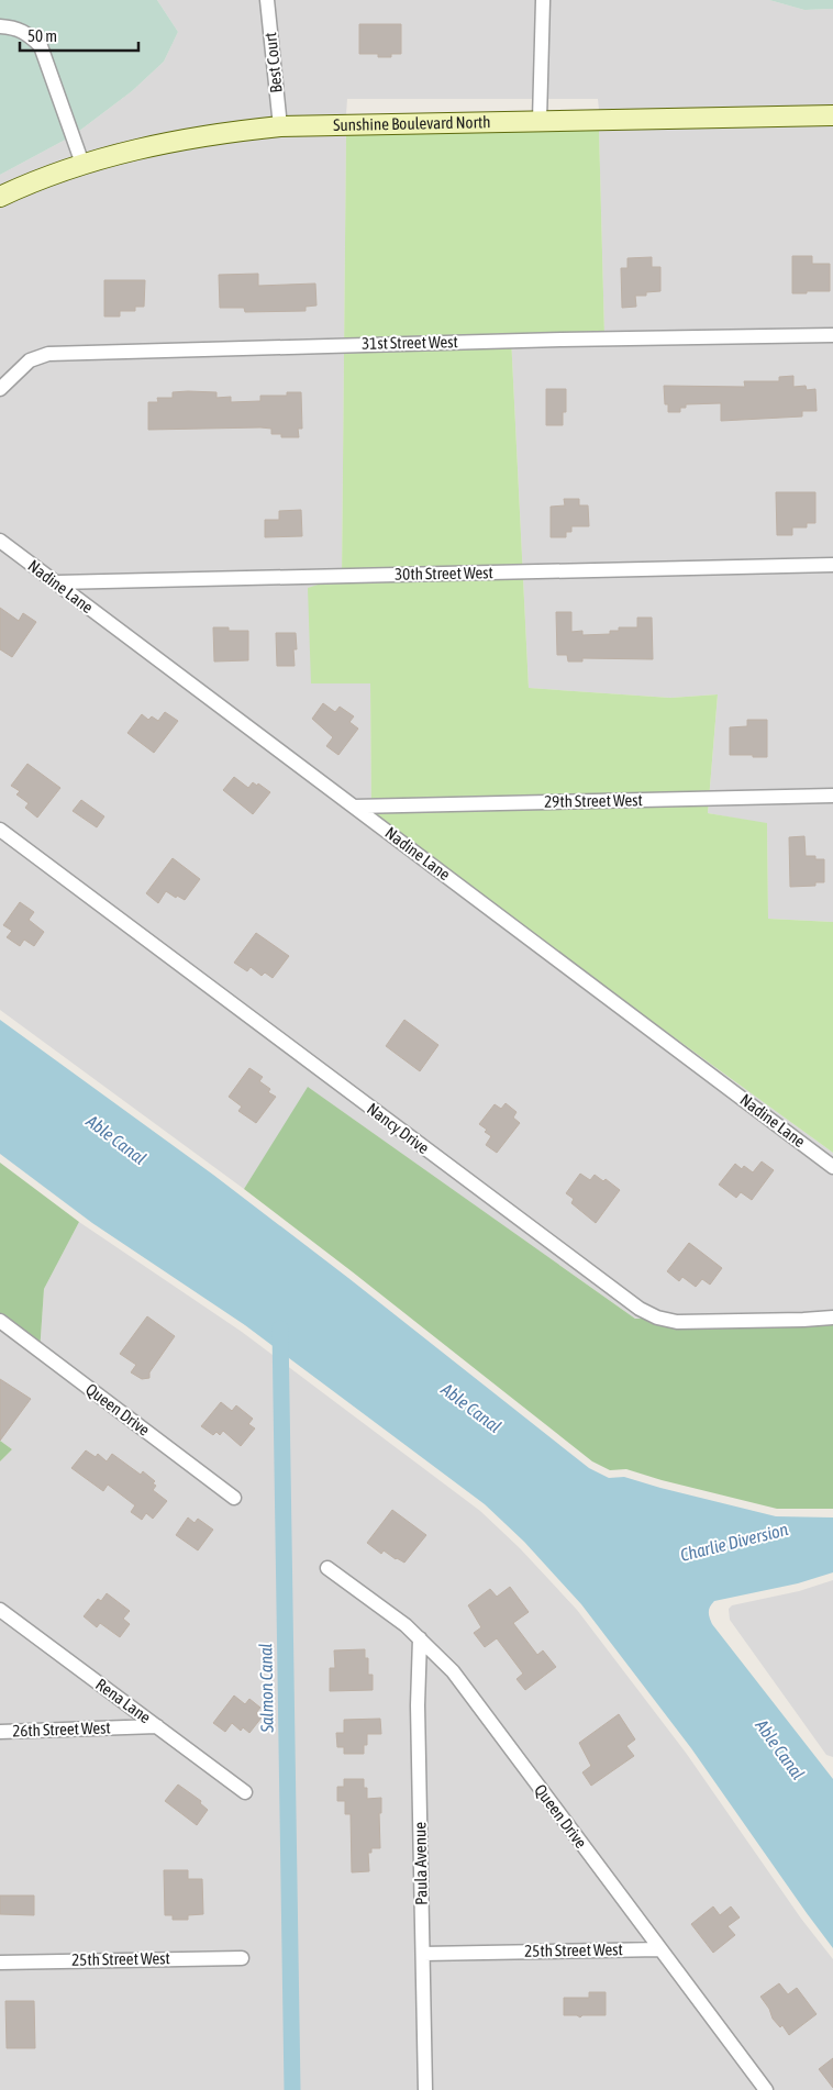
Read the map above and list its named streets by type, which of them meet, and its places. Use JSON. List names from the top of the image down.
{
  "streets": {
    "street": [
      "Best Court",
      "Sunshine Boulevard North",
      "31st Street West",
      "30th Street West",
      "Nadine Lane",
      "29th Street West",
      "Nancy Drive",
      "Queen Drive",
      "Rena Lane",
      "26th Street West",
      "Paula Avenue",
      "25th Street West"
    ]
  },
  "crossings": [
    ["Best Court", "Sunshine Boulevard North"],
    ["30th Street West", "Nadine Lane"],
    ["Nadine Lane", "29th Street West"],
    ["Queen Drive", "Paula Avenue"],
    ["Queen Drive", "25th Street West"],
    ["Rena Lane", "26th Street West"],
    ["Paula Avenue", "25th Street West"]
  ],
  "water": ["Able Canal", "Charlie Diversion", "Salmon Canal"],
  "scale_bar": "50 m"
}
